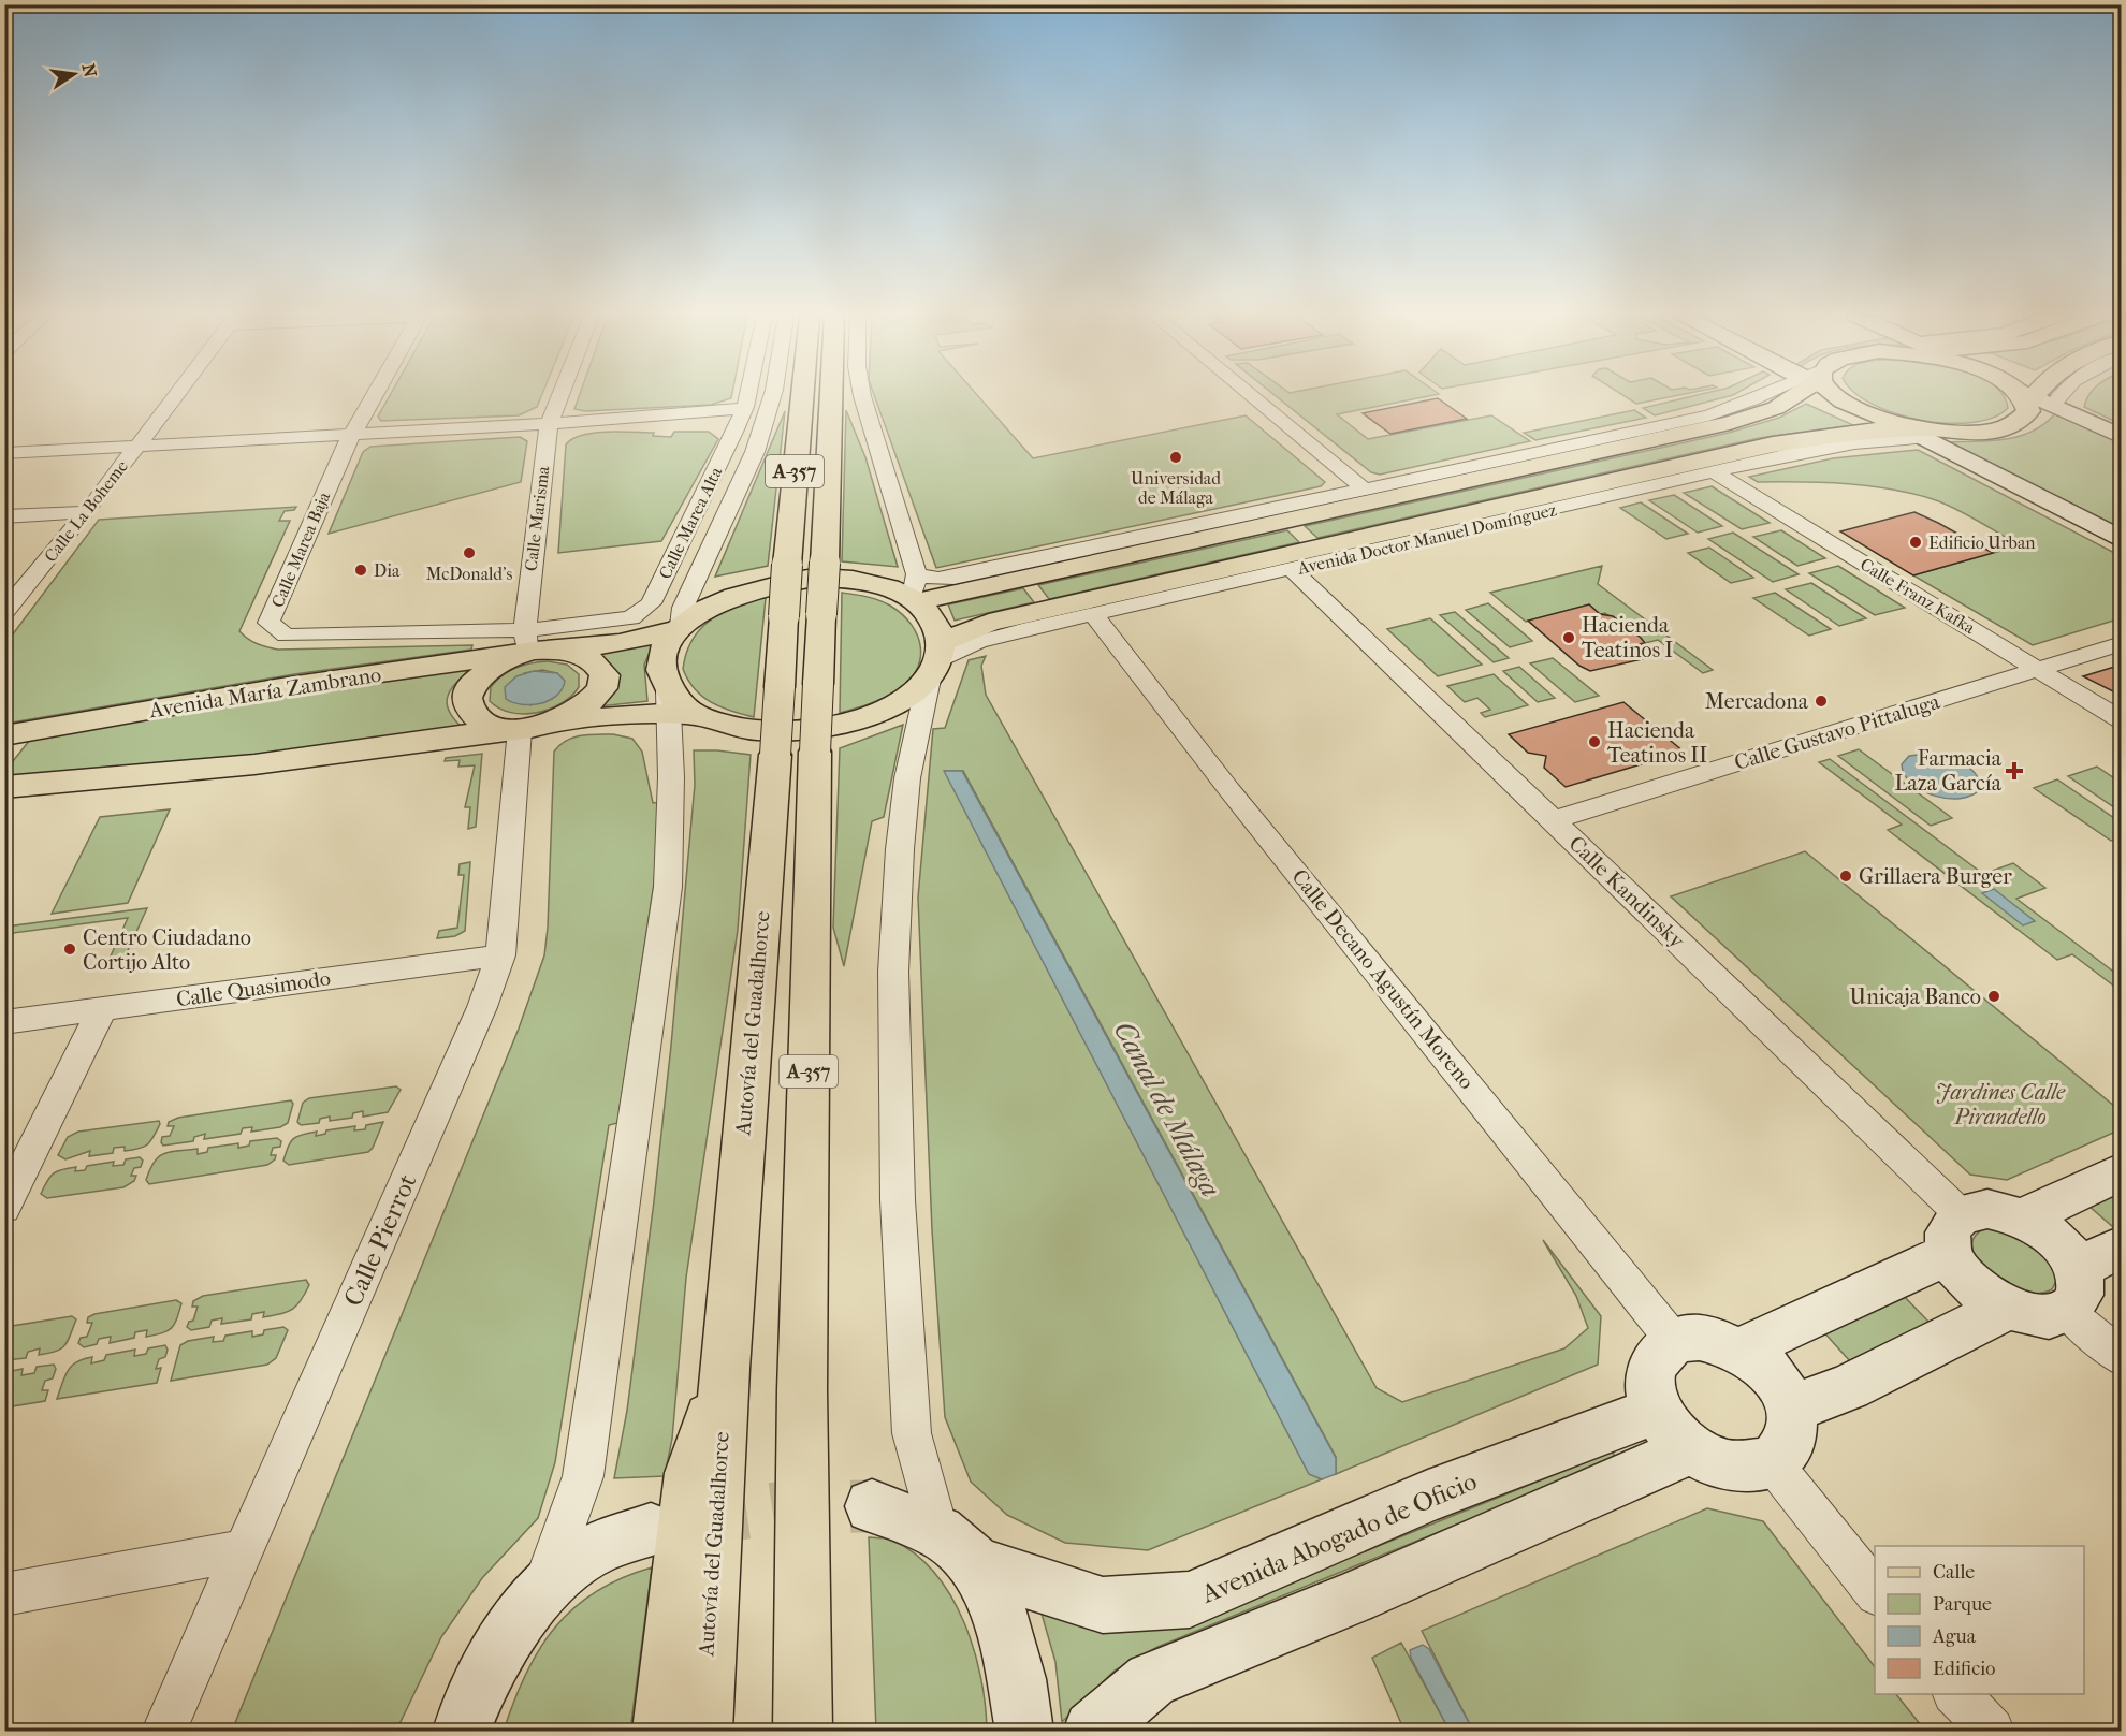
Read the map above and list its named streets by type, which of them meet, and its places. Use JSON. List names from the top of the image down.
{
  "streets": {
    "main road": [
      "A-357",
      "Avenida Doctor Manuel Domínguez",
      "Avenida María Zambrano",
      "Autovía del Guadalhorce"
    ],
    "street": [
      "Calle La Boheme",
      "Calle Marisma",
      "Calle Marea Alta",
      "Calle Marea Baja",
      "Calle Franz Kafka",
      "Calle Gustavo Pittaluga",
      "Calle Kandinsky",
      "Calle Decano Agustín Moreno",
      "Calle Quasimodo",
      "Calle Pierrot",
      "Avenida Abogado de Oficio"
    ]
  },
  "crossings": [
    ["Calle Marisma", "Calle Marea Alta"],
    ["Calle Marisma", "Calle Marea Baja"],
    ["Calle Marisma", "Avenida María Zambrano"],
    ["Calle Marea Alta", "Calle Marea Baja"],
    ["Calle Marea Alta", "Avenida María Zambrano"],
    ["Avenida Doctor Manuel Domínguez", "Calle Franz Kafka"],
    ["Avenida Doctor Manuel Domínguez", "Calle Kandinsky"],
    ["Avenida Doctor Manuel Domínguez", "Calle Decano Agustín Moreno"],
    ["Calle Marea Baja", "Avenida María Zambrano"],
    ["Calle Franz Kafka", "Calle Gustavo Pittaluga"],
    ["Calle Gustavo Pittaluga", "Calle Kandinsky"],
    ["Calle Decano Agustín Moreno", "Avenida Abogado de Oficio"],
    ["Calle Quasimodo", "Calle Pierrot"]
  ],
  "water": ["Canal de Málaga"],
  "parks": ["Jardines Calle Pirandello"],
  "places": {
    "other": [
      "Universidad de Málaga",
      "Edificio Urban",
      "McDonald's",
      "Dia",
      "Hacienda Teatinos I",
      "Mercadona",
      "Hacienda Teatinos II",
      "Grillaera Burger",
      "Centro Ciudadano Cortijo Alto",
      "Unicaja Banco"
    ],
    "health": ["Farmacia Laza García"]
  },
  "legend": [
    "Calle",
    "Parque",
    "Agua",
    "Edificio"
  ],
  "north": "right"
}
